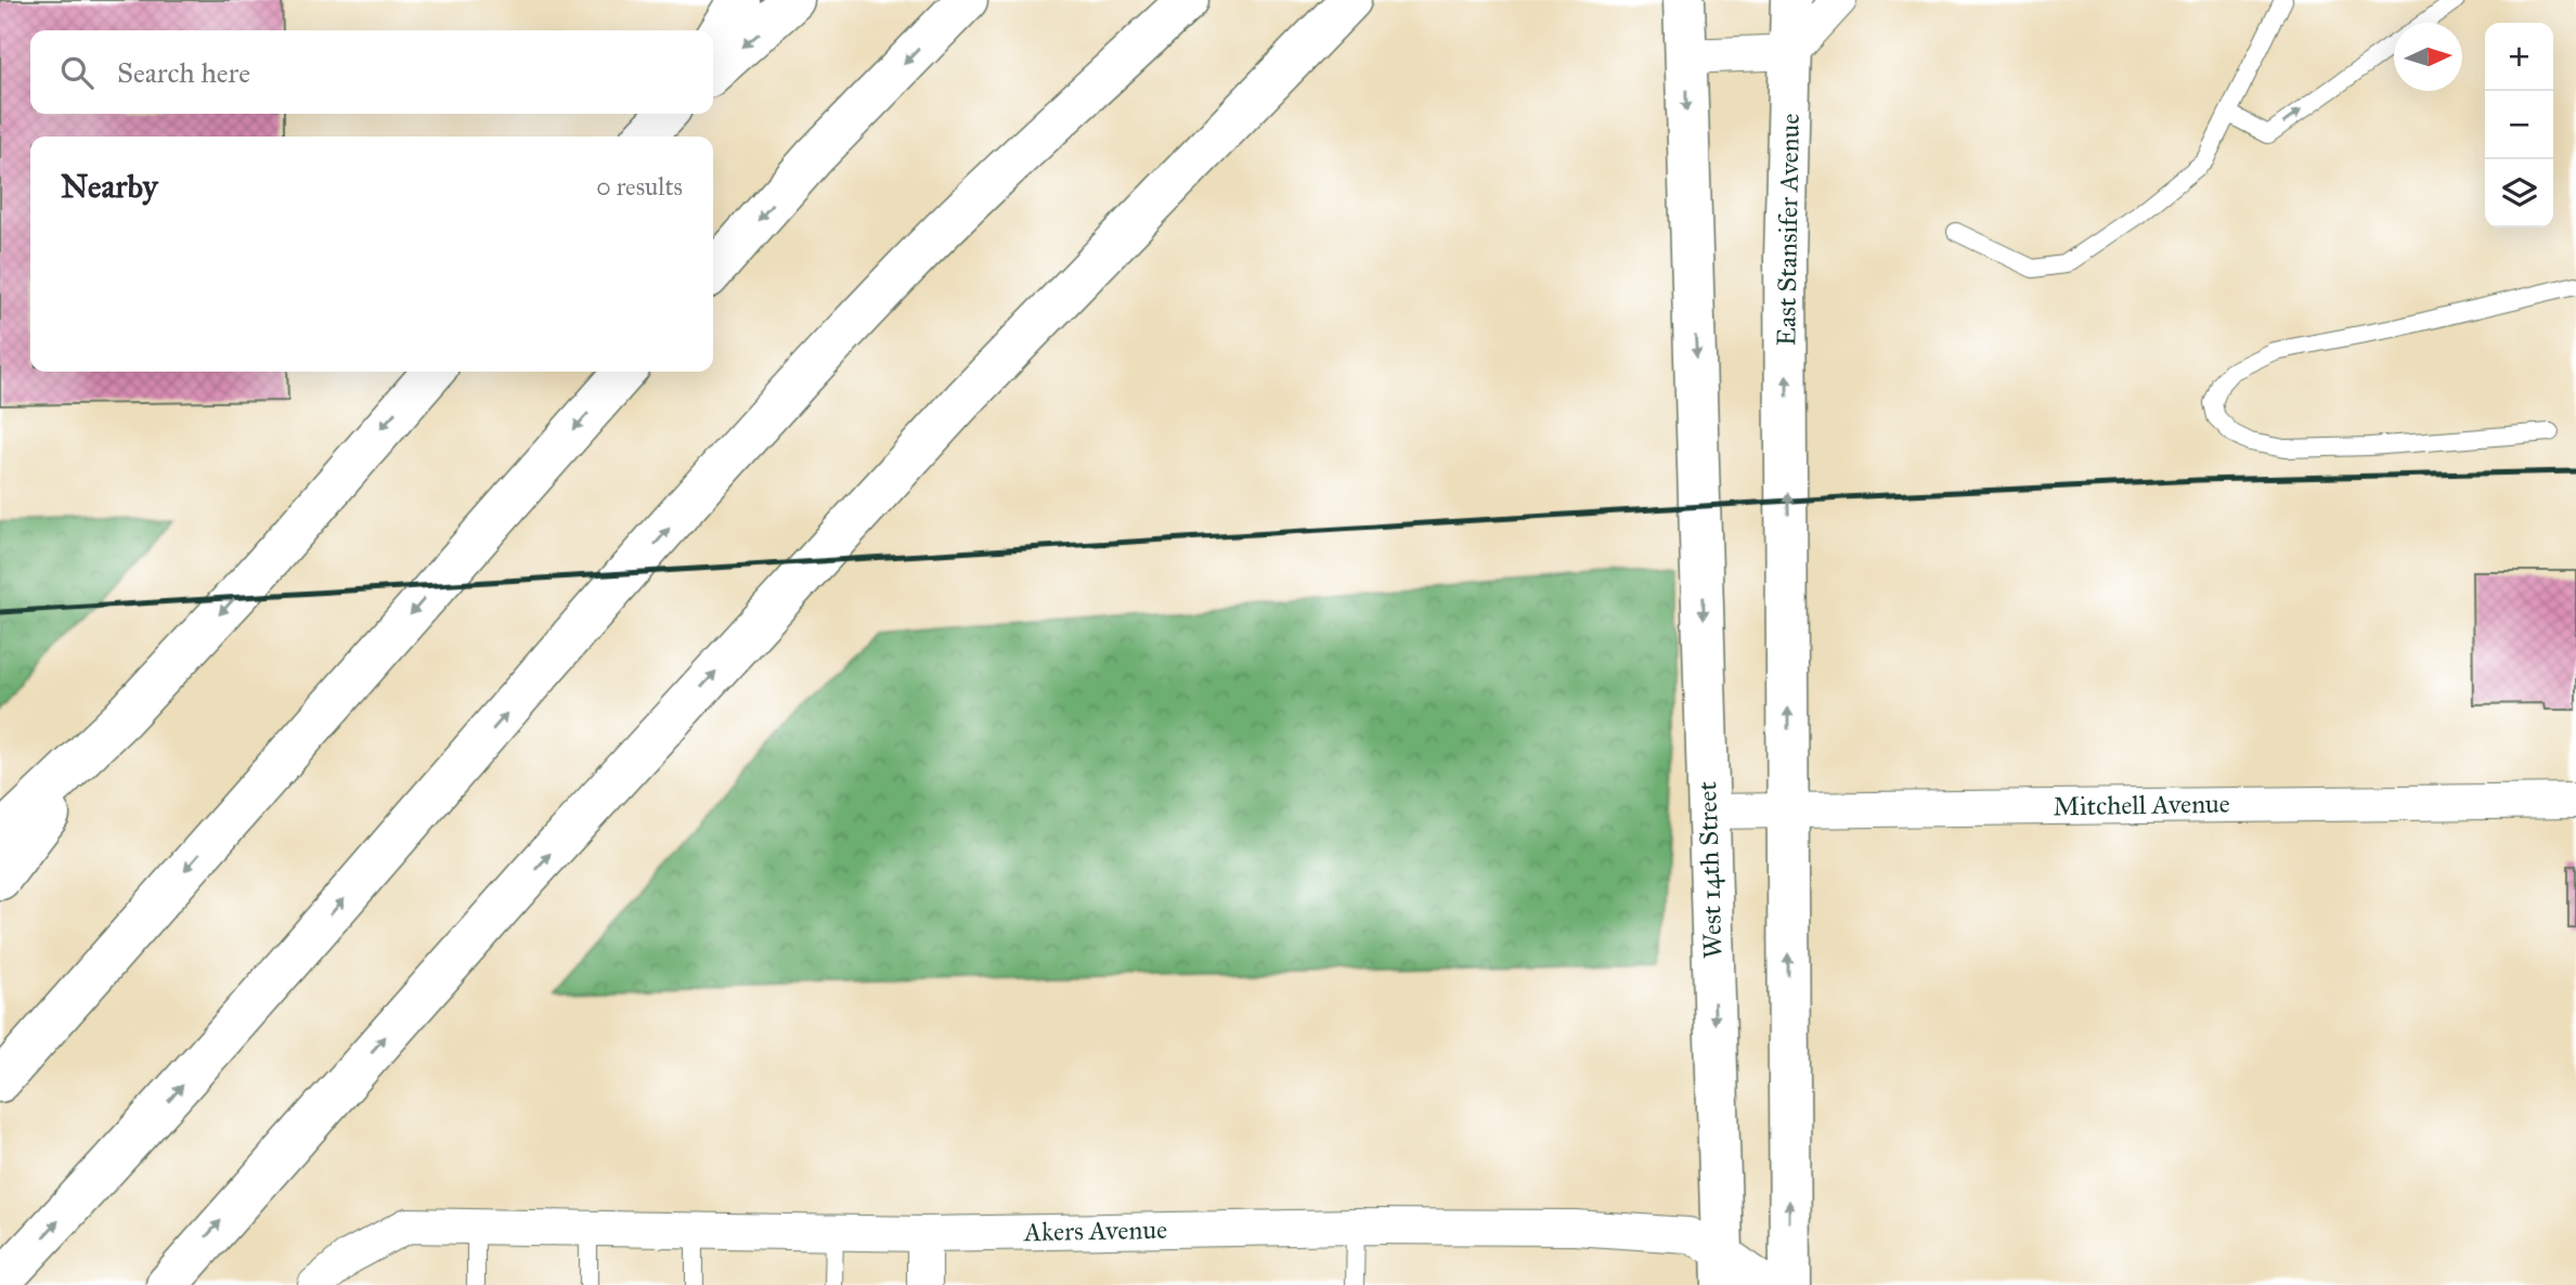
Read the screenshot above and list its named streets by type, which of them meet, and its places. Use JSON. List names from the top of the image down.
{
  "streets": {
    "main road": ["East Stansifer Avenue", "West 14th Street"],
    "street": ["Mitchell Avenue", "Akers Avenue"]
  },
  "crossings": [
    ["East Stansifer Avenue", "Mitchell Avenue"],
    ["Mitchell Avenue", "West 14th Street"],
    ["West 14th Street", "Akers Avenue"]
  ],
  "one_way": ["East Stansifer Avenue"],
  "north": "right",
  "page": {
    "map_buttons": ["+", "−"],
    "search": "Search here",
    "heading": ["Nearby", "0 results"]
  }
}
